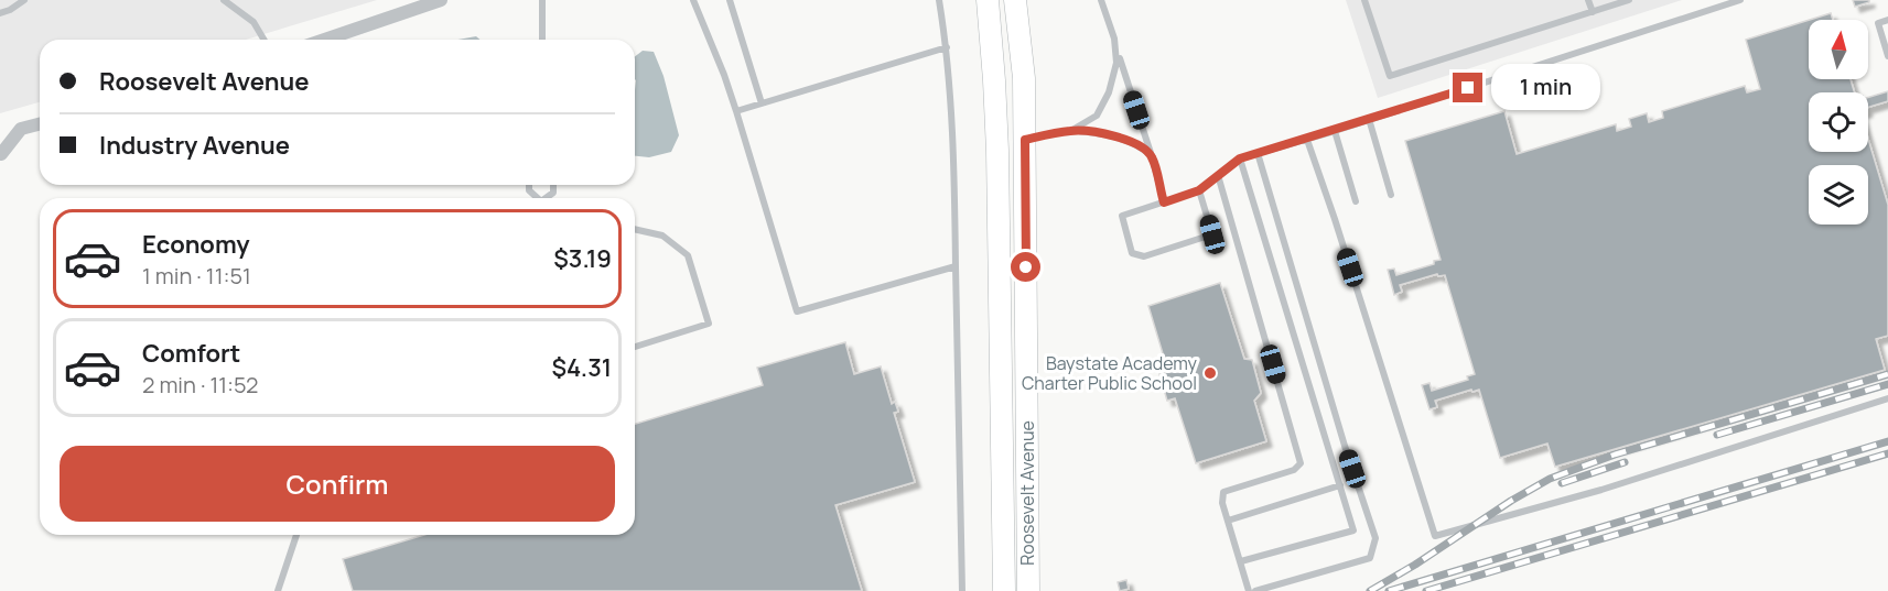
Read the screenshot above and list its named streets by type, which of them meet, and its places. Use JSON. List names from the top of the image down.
{
  "streets": {
    "main road": ["Roosevelt Avenue"]
  },
  "places": ["Baystate Academy Charter Public School"],
  "north": "top",
  "page": {
    "banner": ["Roosevelt Avenue", "Industry Avenue"],
    "bubble": "1 min",
    "list": [
      {
        "name": "Economy",
        "note": "1 min · 11:51",
        "value": "$3.19"
      },
      {
        "name": "Comfort",
        "note": "2 min · 11:52",
        "value": "$4.31"
      }
    ],
    "buttons": "Confirm"
  }
}
